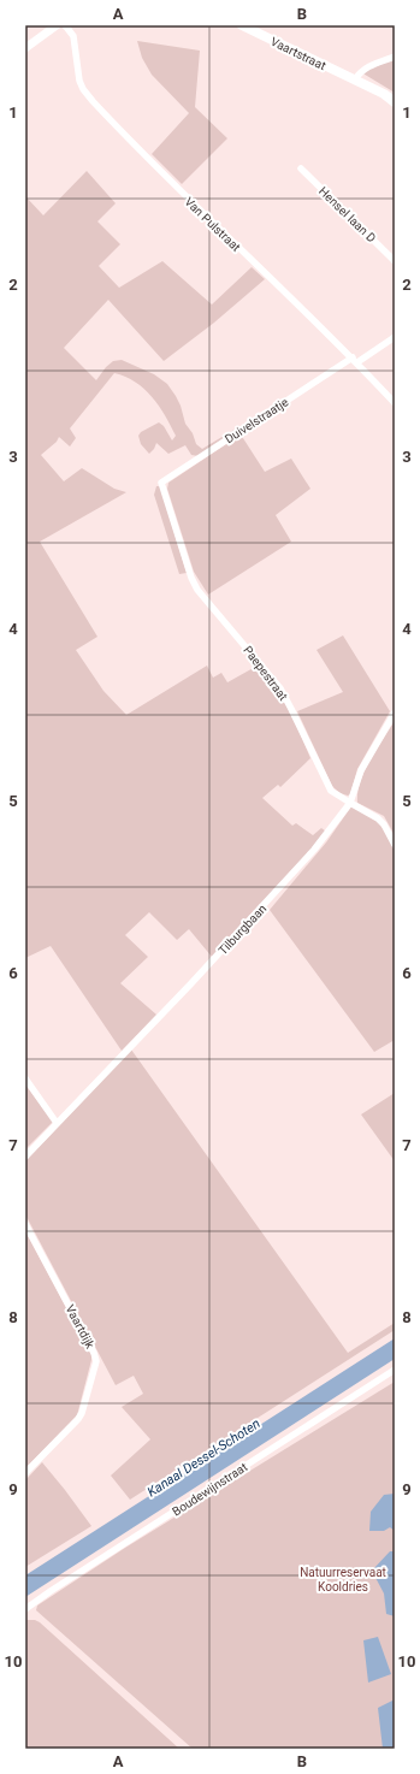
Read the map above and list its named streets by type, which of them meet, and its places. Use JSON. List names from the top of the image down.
{
  "streets": {
    "main road": ["Vaartstraat"],
    "street": [
      "Hensel laan D",
      "Van Pulstraat",
      "Duivelstraatje",
      "Paepestraat",
      "Tilburgbaan",
      "Vaartdijk",
      "Boudewijnstraat"
    ]
  },
  "crossings": [
    ["Van Pulstraat", "Duivelstraatje"],
    ["Duivelstraatje", "Paepestraat"],
    ["Paepestraat", "Tilburgbaan"]
  ],
  "water": ["Kanaal Dessel-Schoten"],
  "parks": ["Natuurreservaat Kooldries"],
  "grid": {
    "columns": ["A", "B"],
    "rows": [
      "1",
      "2",
      "3",
      "4",
      "5",
      "6",
      "7",
      "8",
      "9",
      "10"
    ]
  }
}
